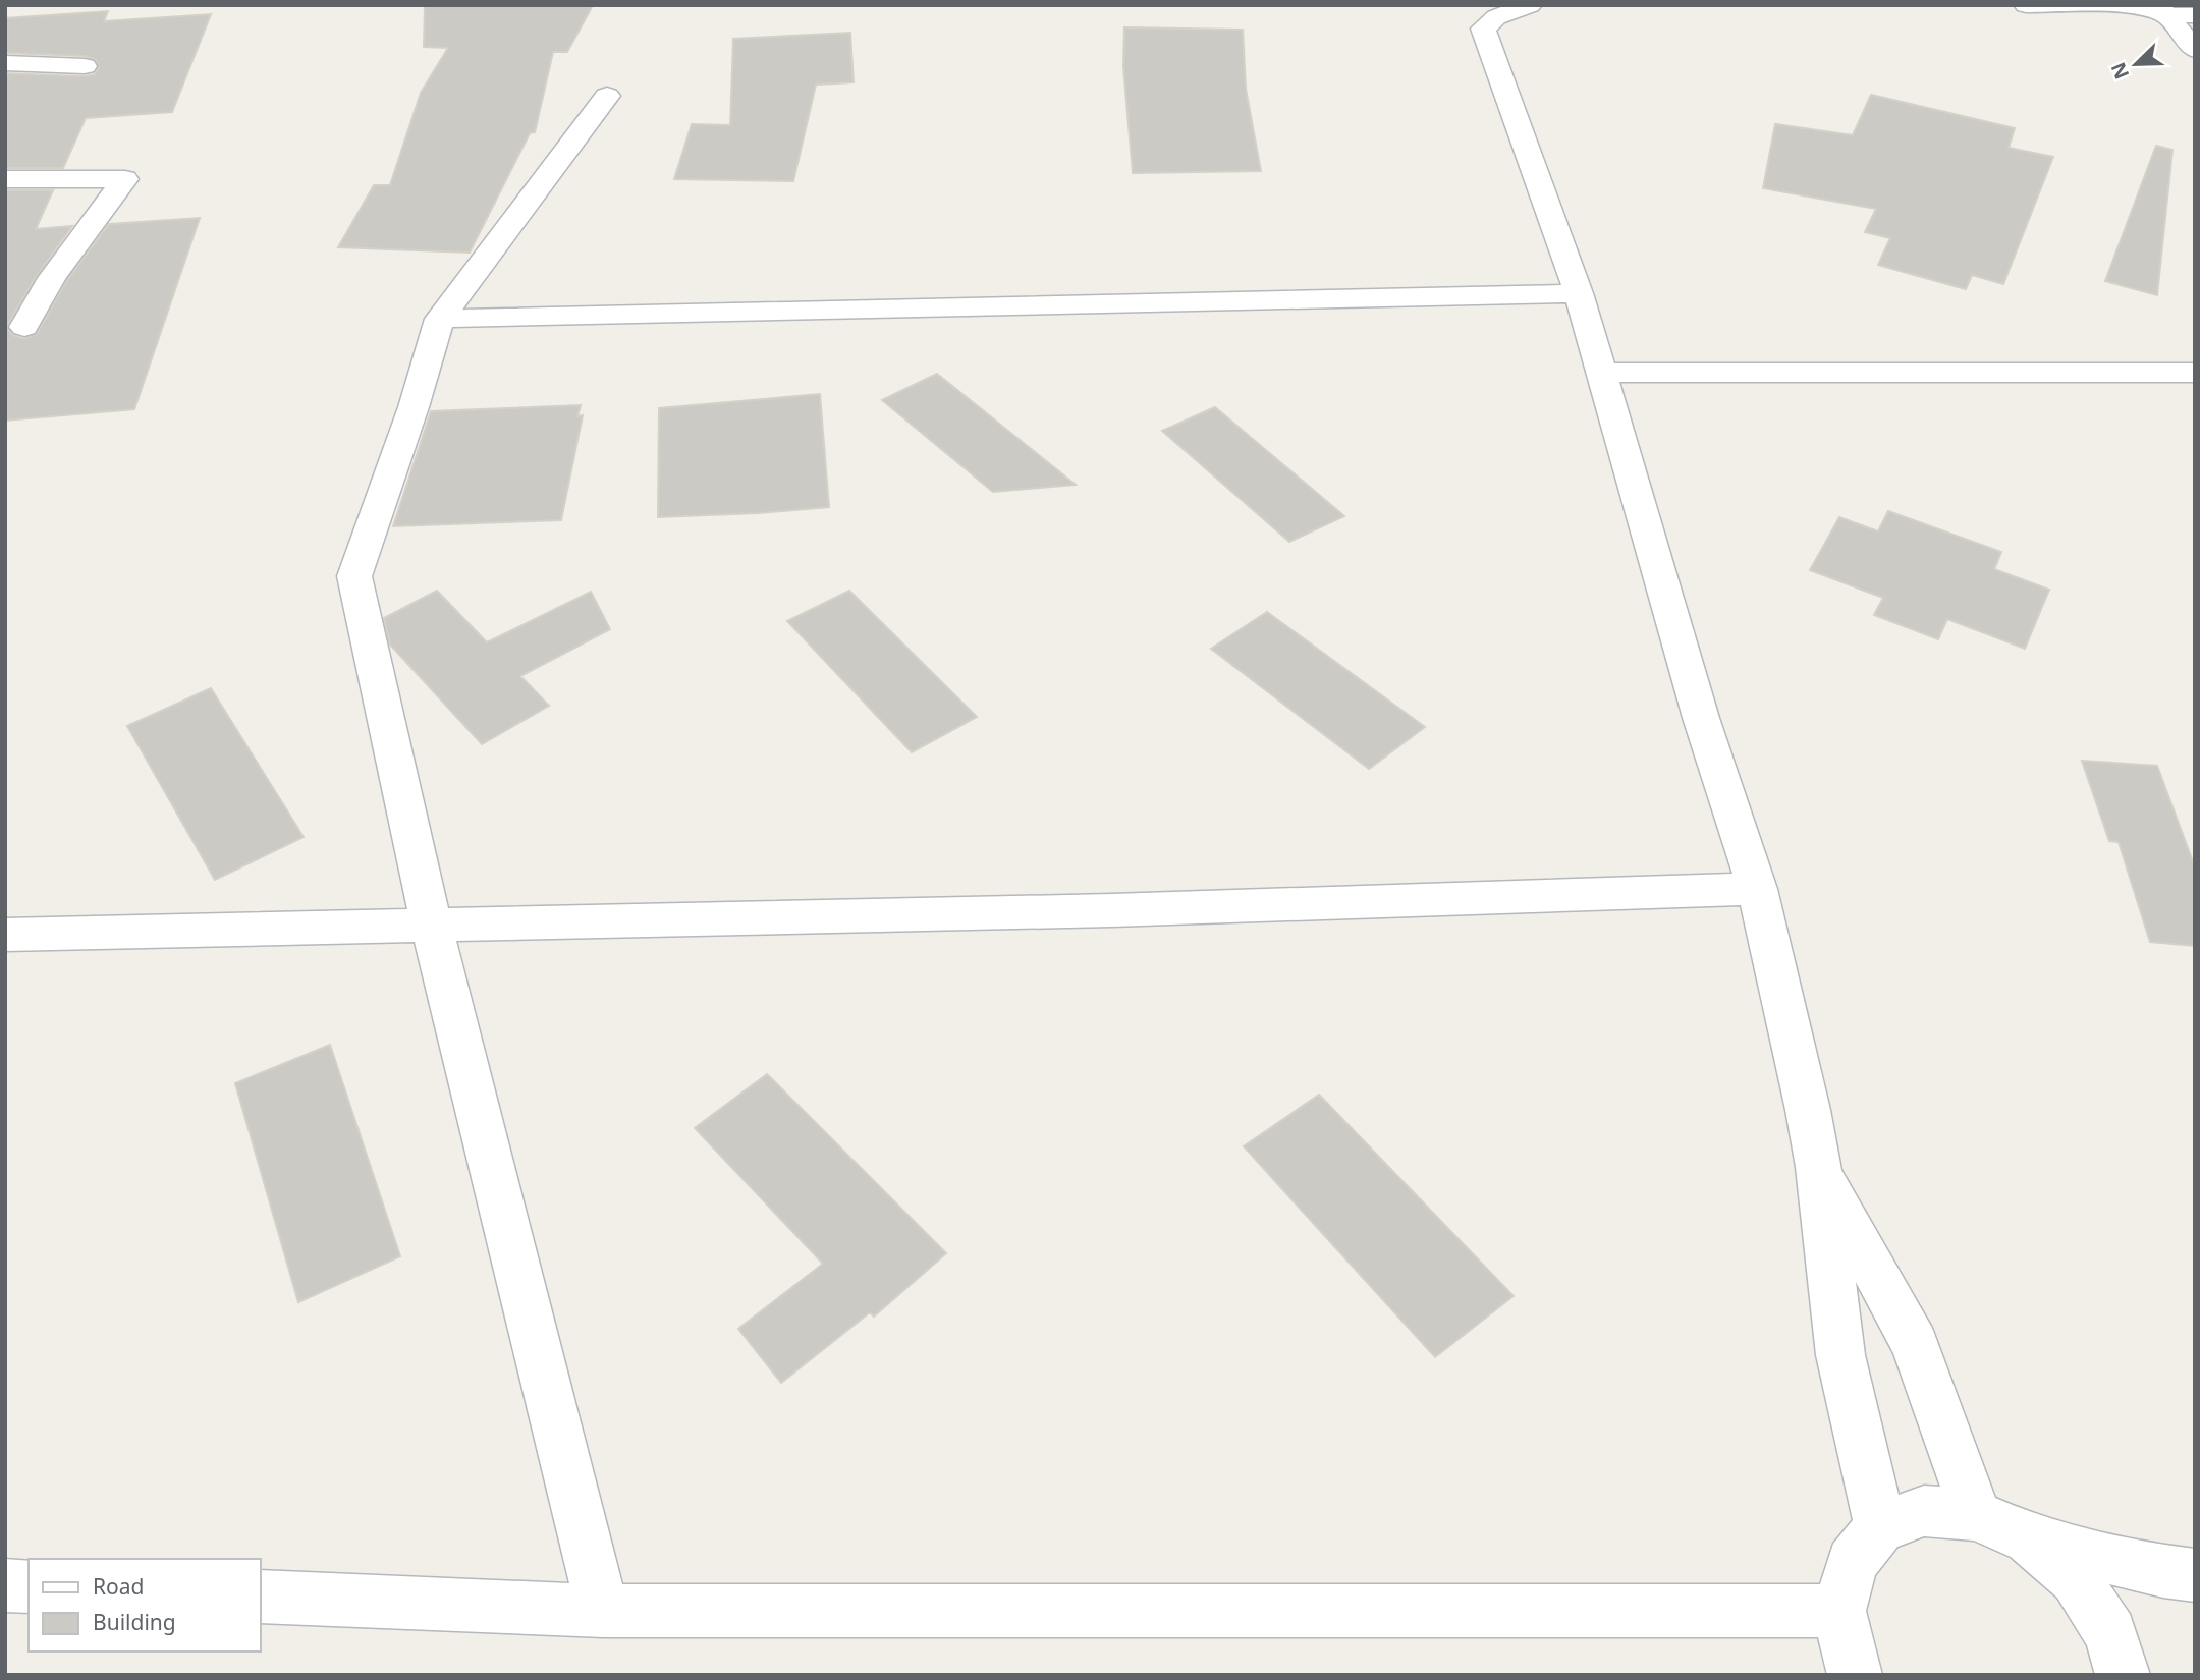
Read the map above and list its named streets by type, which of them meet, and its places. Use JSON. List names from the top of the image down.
{
  "legend": ["Road", "Building"],
  "north": "bottom left"
}
